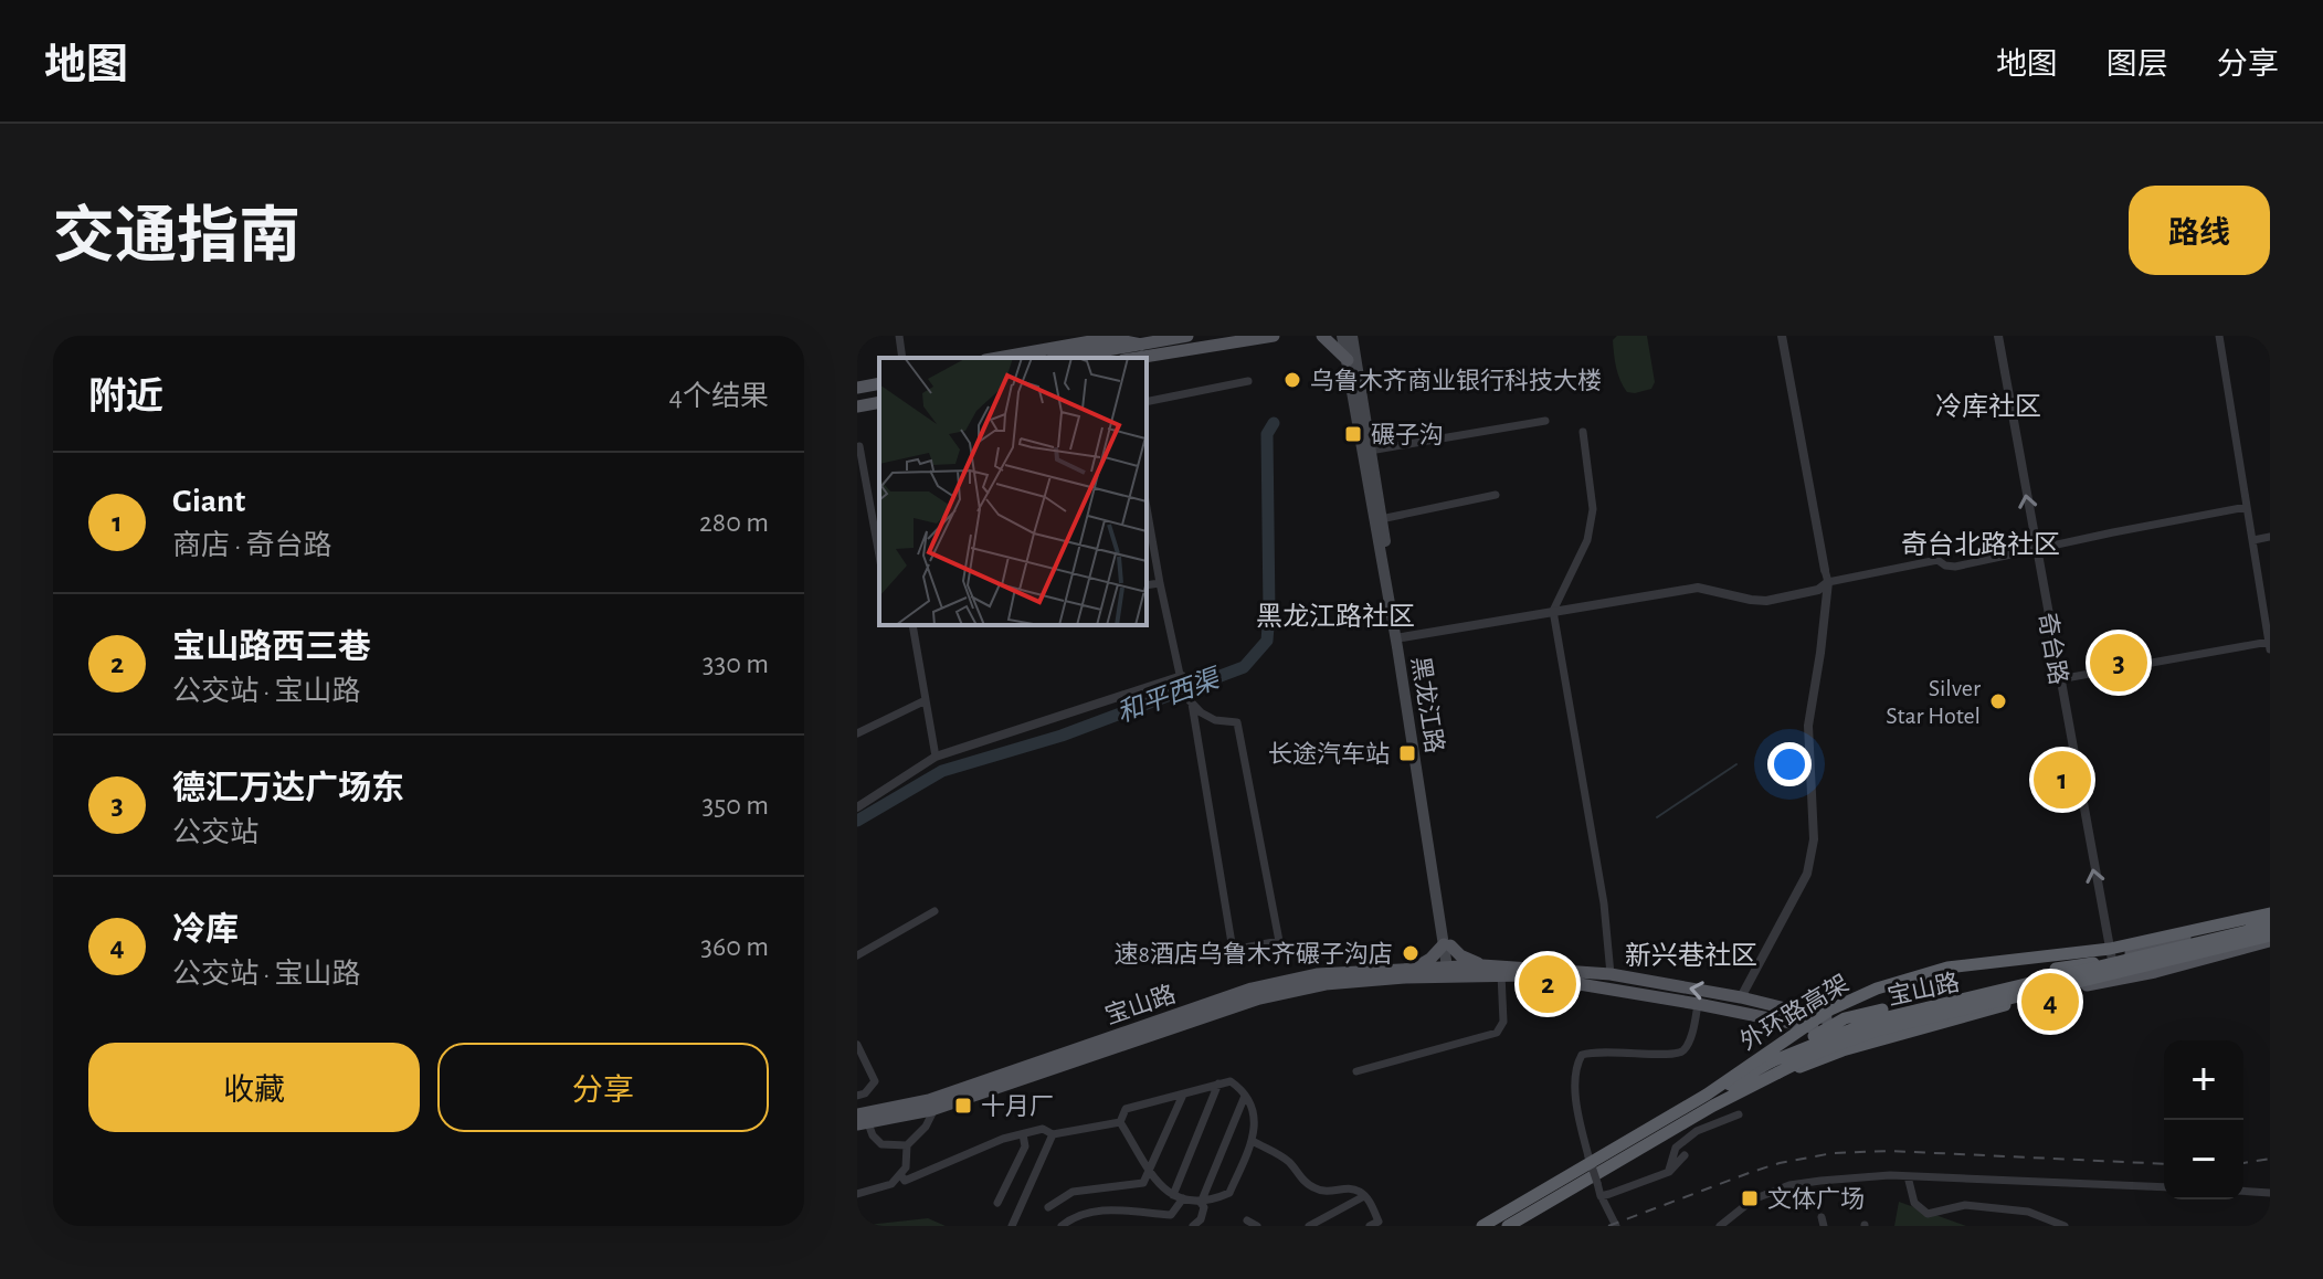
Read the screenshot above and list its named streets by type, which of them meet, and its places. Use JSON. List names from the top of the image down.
{
  "streets": {
    "highway": ["外环路高架"],
    "main road": ["黑龙江路", "宝山路"],
    "street": ["奇台路"]
  },
  "crossings": [
    ["奇台路", "宝山路"],
    ["黑龙江路", "宝山路"],
    ["宝山路", "外环路高架"]
  ],
  "one_way": ["奇台路"],
  "districts": [
    "冷库社区",
    "奇台北路社区",
    "黑龙江路社区",
    "新兴巷社区"
  ],
  "water": ["和平西渠"],
  "places": {
    "other": ["乌鲁木齐商业银行科技大楼", "Silver Star Hotel", "速8酒店乌鲁木齐碾子沟店"],
    "transit": [
      "碾子沟",
      "长途汽车站",
      "十月厂",
      "文体广场"
    ]
  },
  "page": {
    "header": "地图",
    "nav": ["地图", "图层", "分享"],
    "title": "交通指南",
    "buttons": [
      "路线",
      ["收藏", "分享"]
    ],
    "heading": ["附近", "4个结果"],
    "list": [
      {
        "mark": "1",
        "name": "Giant",
        "note": "商店 · 奇台路",
        "value": "280 m"
      },
      {
        "mark": "2",
        "name": "宝山路西三巷",
        "note": "公交站 · 宝山路",
        "value": "330 m"
      },
      {
        "mark": "3",
        "name": "德汇万达广场东",
        "note": "公交站",
        "value": "350 m"
      },
      {
        "mark": "4",
        "name": "冷库",
        "note": "公交站 · 宝山路",
        "value": "360 m"
      }
    ],
    "pins": [
      "3",
      "1",
      "2",
      "4"
    ],
    "map_buttons": ["+", "−"]
  }
}
